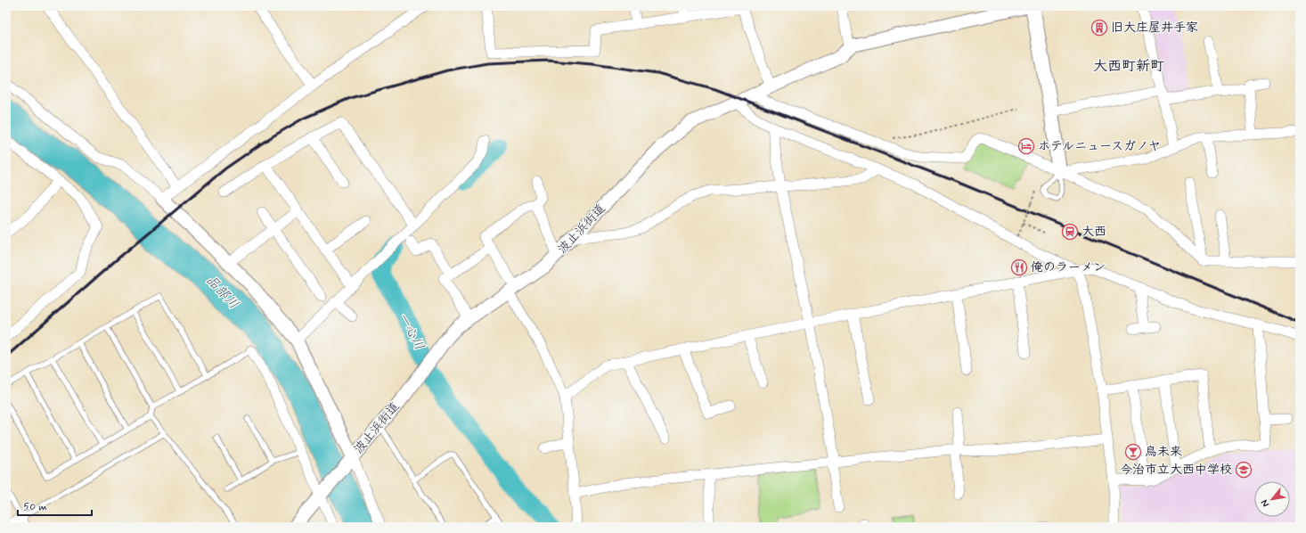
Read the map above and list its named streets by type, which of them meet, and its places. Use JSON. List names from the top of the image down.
{
  "streets": {
    "street": ["波止浜街道"]
  },
  "districts": ["大西町新町"],
  "water": ["品部川", "一心川"],
  "places": {
    "building": ["旧大庄屋井手家"],
    "hotel": ["ホテルニュースガノヤ"],
    "station": ["大西"],
    "restaurant": ["俺のラーメン"],
    "bar": ["鳥未来"],
    "school or university": ["今治市立大西中学校"]
  },
  "scale_bar": "50 m",
  "north": "bottom left"
}
